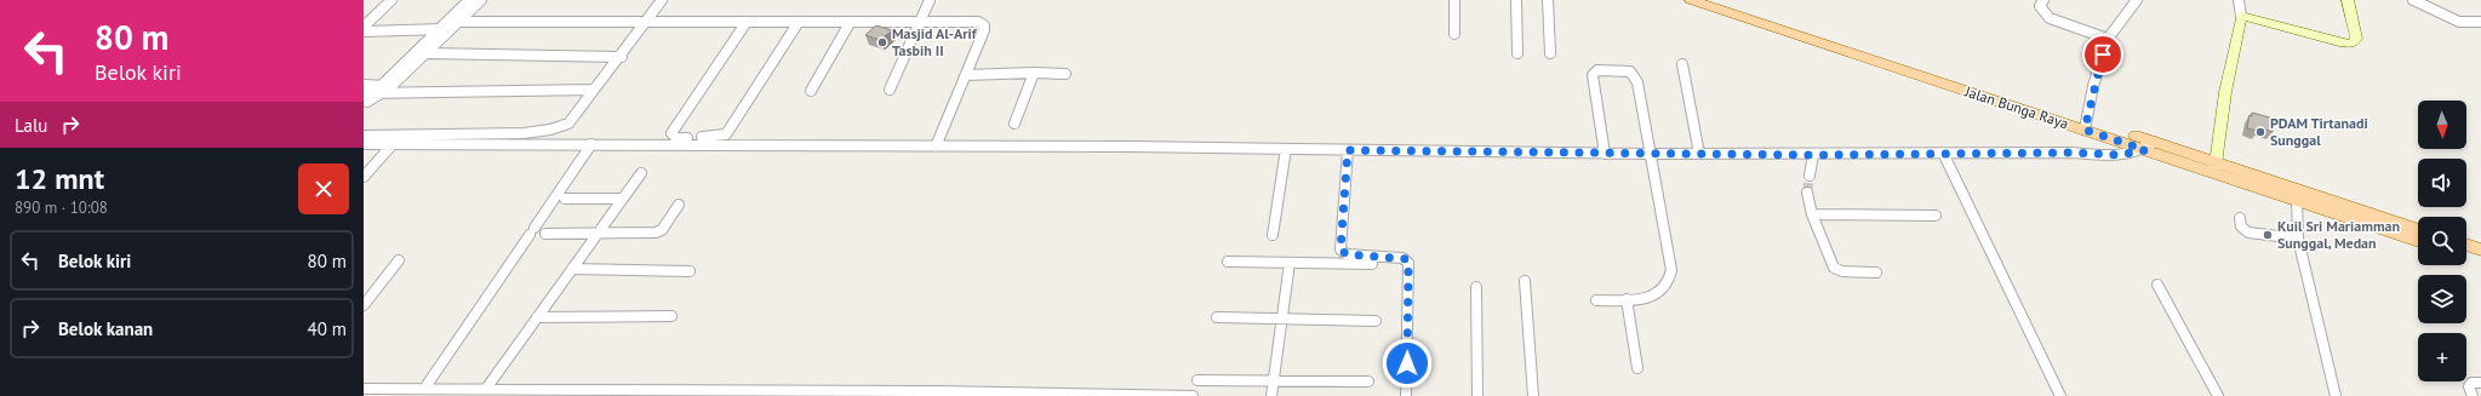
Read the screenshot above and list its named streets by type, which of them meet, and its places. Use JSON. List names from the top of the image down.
{
  "streets": {
    "main road": ["Jalan Bunga Raya"]
  },
  "places": ["Masjid Al-Arif Tasbih II", "PDAM Tirtanadi Sunggal", "Kuil Sri Mariamman Sunggal, Medan"],
  "north": "bottom",
  "page": {
    "turn": ["80 m", "Belok kiri"],
    "map_buttons": "+",
    "then": "Lalu",
    "heading": ["12 mnt", "890 m · 10:08"],
    "list": [
      {
        "name": "Belok kiri",
        "value": "80 m"
      },
      {
        "name": "Belok kanan",
        "value": "40 m"
      }
    ]
  }
}
